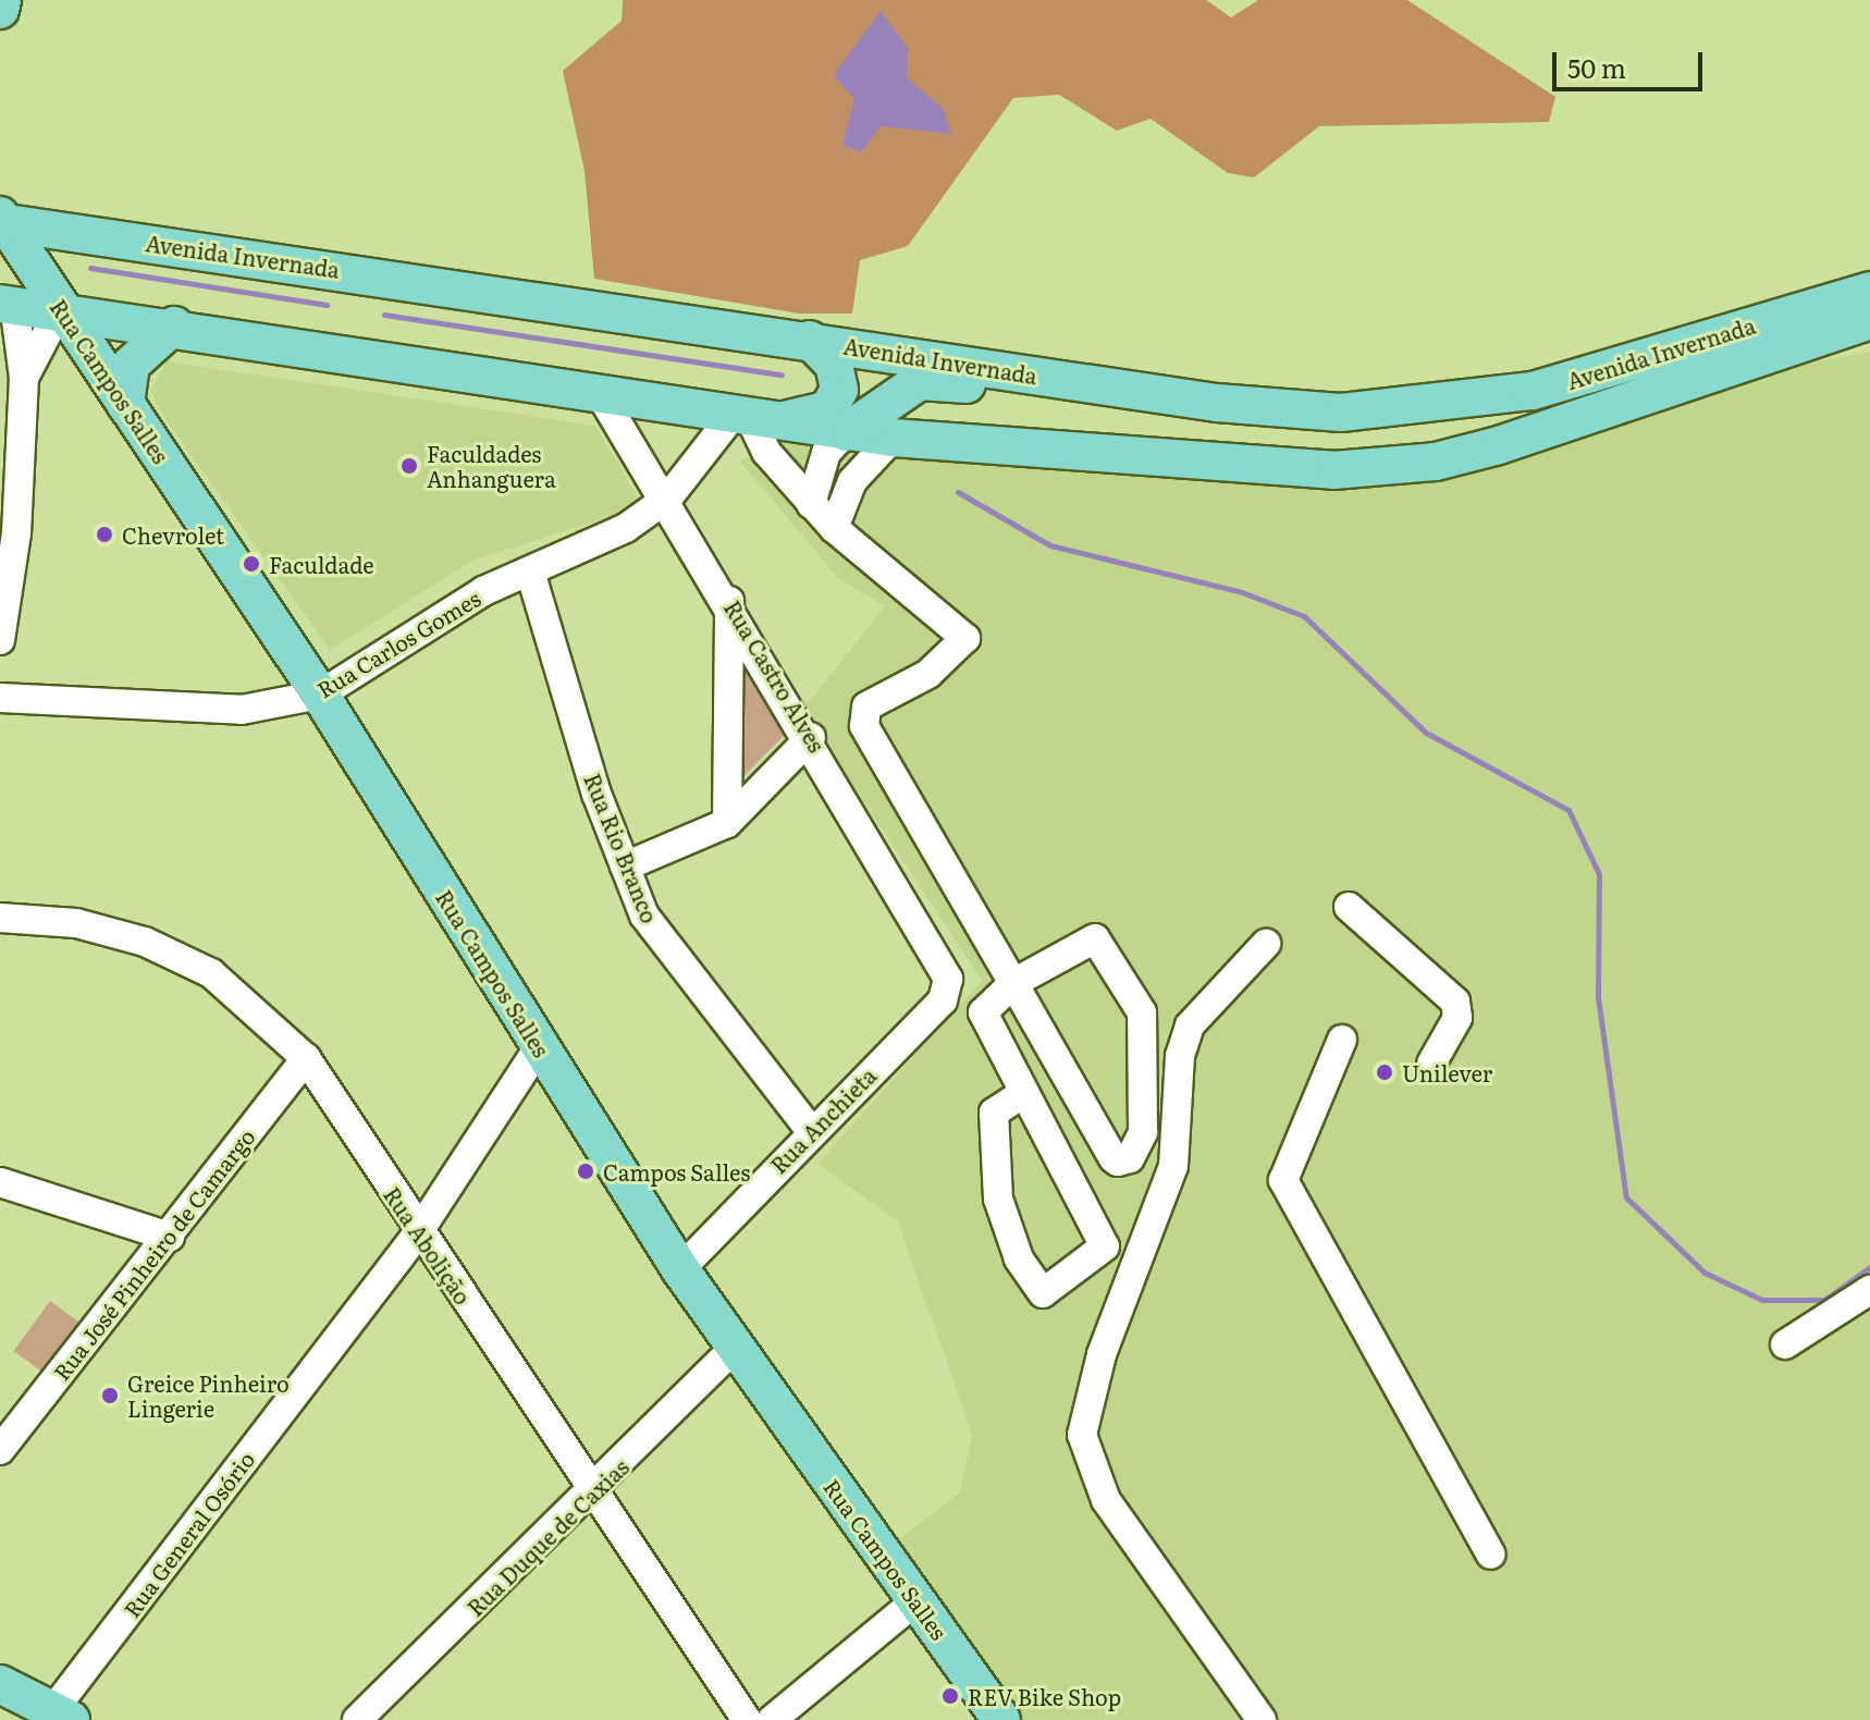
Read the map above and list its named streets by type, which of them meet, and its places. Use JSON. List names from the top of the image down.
{
  "streets": {
    "main road": ["Avenida Invernada", "Rua Campos Salles"],
    "street": [
      "Rua Carlos Gomes",
      "Rua Castro Alves",
      "Rua Rio Branco",
      "Rua Anchieta",
      "Rua Abolição",
      "Rua José Pinheiro de Camargo",
      "Rua General Osório",
      "Rua Duque de Caxias"
    ]
  },
  "crossings": [
    ["Avenida Invernada", "Rua Campos Salles"],
    ["Avenida Invernada", "Rua Carlos Gomes"],
    ["Avenida Invernada", "Rua Castro Alves"],
    ["Rua Campos Salles", "Rua Carlos Gomes"],
    ["Rua Campos Salles", "Rua Anchieta"],
    ["Rua Campos Salles", "Rua General Osório"],
    ["Rua Campos Salles", "Rua Duque de Caxias"],
    ["Rua Carlos Gomes", "Rua Castro Alves"],
    ["Rua Carlos Gomes", "Rua Rio Branco"],
    ["Rua Castro Alves", "Rua Anchieta"],
    ["Rua Rio Branco", "Rua Anchieta"],
    ["Rua Abolição", "Rua José Pinheiro de Camargo"],
    ["Rua Abolição", "Rua General Osório"],
    ["Rua Abolição", "Rua Duque de Caxias"]
  ],
  "places": [
    "Faculdades Anhanguera",
    "Chevrolet",
    "Faculdade",
    "Unilever",
    "Campos Salles",
    "Greice Pinheiro Lingerie",
    "REV Bike Shop"
  ],
  "scale_bar": "50 m"
}
